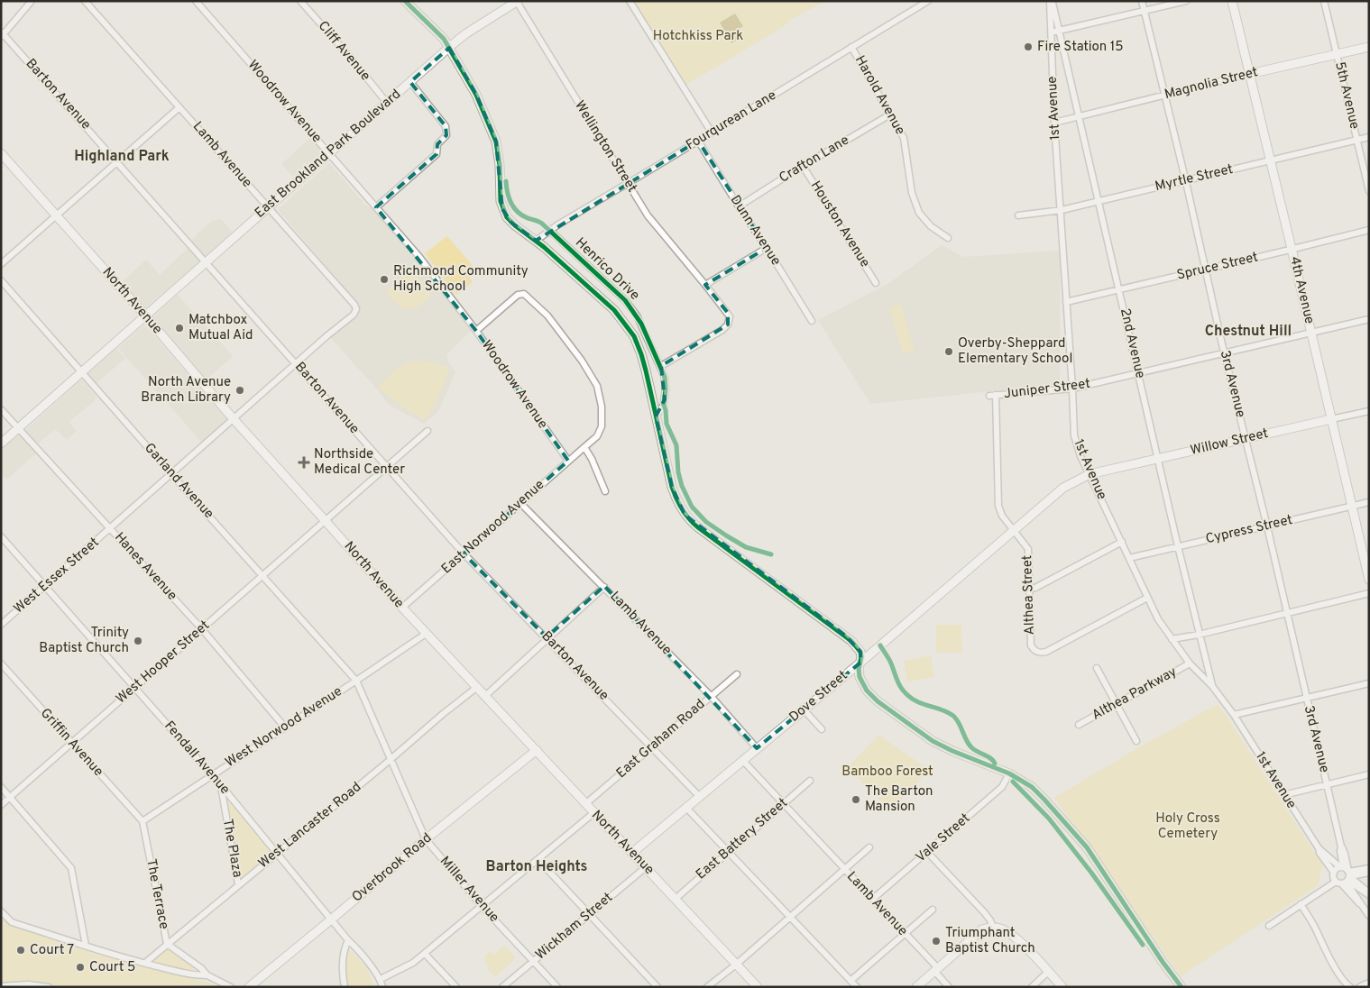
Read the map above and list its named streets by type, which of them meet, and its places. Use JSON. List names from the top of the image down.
{
  "streets": {
    "street": [
      "Cliff Avenue",
      "Magnolia Street",
      "Barton Avenue",
      "Harold Avenue",
      "5th Avenue",
      "Woodrow Avenue",
      "1st Avenue",
      "Fourqurean Lane",
      "Wellington Street",
      "East Brookland Park Boulevard",
      "Lamb Avenue",
      "Crafton Lane",
      "Myrtle Street",
      "Houston Avenue",
      "Dunn Avenue",
      "Spruce Street",
      "Henrico Drive",
      "4th Avenue",
      "North Avenue",
      "2nd Avenue",
      "3rd Avenue",
      "Juniper Street",
      "Willow Street",
      "Garland Avenue",
      "East Norwood Avenue",
      "Cypress Street",
      "Hanes Avenue",
      "West Essex Street",
      "Althea Street",
      "West Hooper Street",
      "Althea Parkway",
      "Dove Street",
      "West Norwood Avenue",
      "East Graham Road",
      "Griffin Avenue",
      "Fendall Avenue",
      "West Lancaster Road",
      "Vale Street",
      "East Battery Street",
      "The Plaza",
      "Overbrook Road",
      "Miller Avenue",
      "The Terrace",
      "Wickham Street"
    ]
  },
  "crossings": [
    ["Cliff Avenue", "East Brookland Park Boulevard"],
    ["Magnolia Street", "5th Avenue"],
    ["Magnolia Street", "1st Avenue"],
    ["Magnolia Street", "4th Avenue"],
    ["Magnolia Street", "2nd Avenue"],
    ["Magnolia Street", "3rd Avenue"],
    ["Barton Avenue", "East Brookland Park Boulevard"],
    ["Barton Avenue", "East Norwood Avenue"],
    ["Barton Avenue", "West Essex Street"],
    ["Barton Avenue", "West Hooper Street"],
    ["Barton Avenue", "Dove Street"],
    ["Barton Avenue", "East Graham Road"],
    ["Harold Avenue", "Fourqurean Lane"],
    ["Harold Avenue", "Crafton Lane"],
    ["5th Avenue", "Myrtle Street"],
    ["Woodrow Avenue", "East Brookland Park Boulevard"],
    ["Woodrow Avenue", "East Norwood Avenue"],
    ["1st Avenue", "Myrtle Street"],
    ["1st Avenue", "Spruce Street"],
    ["1st Avenue", "2nd Avenue"],
    ["1st Avenue", "3rd Avenue"],
    ["1st Avenue", "Juniper Street"],
    ["1st Avenue", "Willow Street"],
    ["1st Avenue", "Cypress Street"],
    ["1st Avenue", "Althea Street"],
    ["1st Avenue", "Althea Parkway"],
    ["1st Avenue", "Dove Street"],
    ["Fourqurean Lane", "Wellington Street"],
    ["Fourqurean Lane", "Dunn Avenue"],
    ["Fourqurean Lane", "Henrico Drive"],
    ["Wellington Street", "East Brookland Park Boulevard"],
    ["Wellington Street", "Henrico Drive"],
    ["East Brookland Park Boulevard", "Lamb Avenue"],
    ["East Brookland Park Boulevard", "North Avenue"],
    ["East Brookland Park Boulevard", "Garland Avenue"],
    ["East Brookland Park Boulevard", "Hanes Avenue"],
    ["Lamb Avenue", "East Norwood Avenue"],
    ["Lamb Avenue", "West Essex Street"],
    ["Lamb Avenue", "Dove Street"],
    ["Lamb Avenue", "East Graham Road"],
    ["Lamb Avenue", "Vale Street"],
    ["Lamb Avenue", "East Battery Street"],
    ["Crafton Lane", "Houston Avenue"],
    ["Crafton Lane", "Dunn Avenue"],
    ["Myrtle Street", "4th Avenue"],
    ["Myrtle Street", "2nd Avenue"],
    ["Myrtle Street", "3rd Avenue"],
    ["Spruce Street", "4th Avenue"],
    ["Spruce Street", "2nd Avenue"],
    ["Spruce Street", "3rd Avenue"],
    ["4th Avenue", "Juniper Street"],
    ["4th Avenue", "Willow Street"],
    ["4th Avenue", "Cypress Street"],
    ["North Avenue", "East Norwood Avenue"],
    ["North Avenue", "West Essex Street"],
    ["North Avenue", "West Hooper Street"],
    ["North Avenue", "Dove Street"],
    ["North Avenue", "West Norwood Avenue"],
    ["North Avenue", "East Graham Road"],
    ["North Avenue", "West Lancaster Road"],
    ["North Avenue", "East Battery Street"],
    ["North Avenue", "Overbrook Road"],
    ["North Avenue", "Wickham Street"],
    ["2nd Avenue", "Juniper Street"],
    ["2nd Avenue", "Willow Street"],
    ["2nd Avenue", "Cypress Street"],
    ["3rd Avenue", "Juniper Street"],
    ["3rd Avenue", "Willow Street"],
    ["3rd Avenue", "Cypress Street"],
    ["Juniper Street", "Althea Street"],
    ["Willow Street", "Dove Street"],
    ["Garland Avenue", "West Essex Street"],
    ["Garland Avenue", "West Hooper Street"],
    ["Garland Avenue", "West Norwood Avenue"],
    ["Garland Avenue", "Miller Avenue"],
    ["Hanes Avenue", "West Essex Street"],
    ["Hanes Avenue", "West Hooper Street"],
    ["Hanes Avenue", "West Norwood Avenue"],
    ["West Essex Street", "Fendall Avenue"],
    ["Althea Street", "Dove Street"],
    ["West Hooper Street", "Griffin Avenue"],
    ["West Hooper Street", "Fendall Avenue"],
    ["West Norwood Avenue", "Griffin Avenue"],
    ["West Norwood Avenue", "Fendall Avenue"],
    ["West Norwood Avenue", "Miller Avenue"],
    ["West Norwood Avenue", "The Terrace"],
    ["Griffin Avenue", "The Terrace"],
    ["Fendall Avenue", "West Lancaster Road"],
    ["Fendall Avenue", "The Plaza"],
    ["Fendall Avenue", "Overbrook Road"],
    ["West Lancaster Road", "The Plaza"],
    ["West Lancaster Road", "Miller Avenue"],
    ["West Lancaster Road", "The Terrace"],
    ["Overbrook Road", "Miller Avenue"],
    ["Miller Avenue", "Wickham Street"]
  ],
  "districts": ["Highland Park", "Chestnut Hill", "Barton Heights"],
  "parks": ["Hotchkiss Park", "Bamboo Forest", "Holy Cross Cemetery"],
  "places": {
    "other": [
      "Fire Station 15",
      "Richmond Community High School",
      "Matchbox Mutual Aid",
      "Overby-Sheppard Elementary School",
      "North Avenue Branch Library",
      "Trinity Baptist Church",
      "The Barton Mansion",
      "Triumphant Baptist Church",
      "Court 7",
      "Court 5"
    ],
    "health": ["Northside Medical Center"]
  }
}
